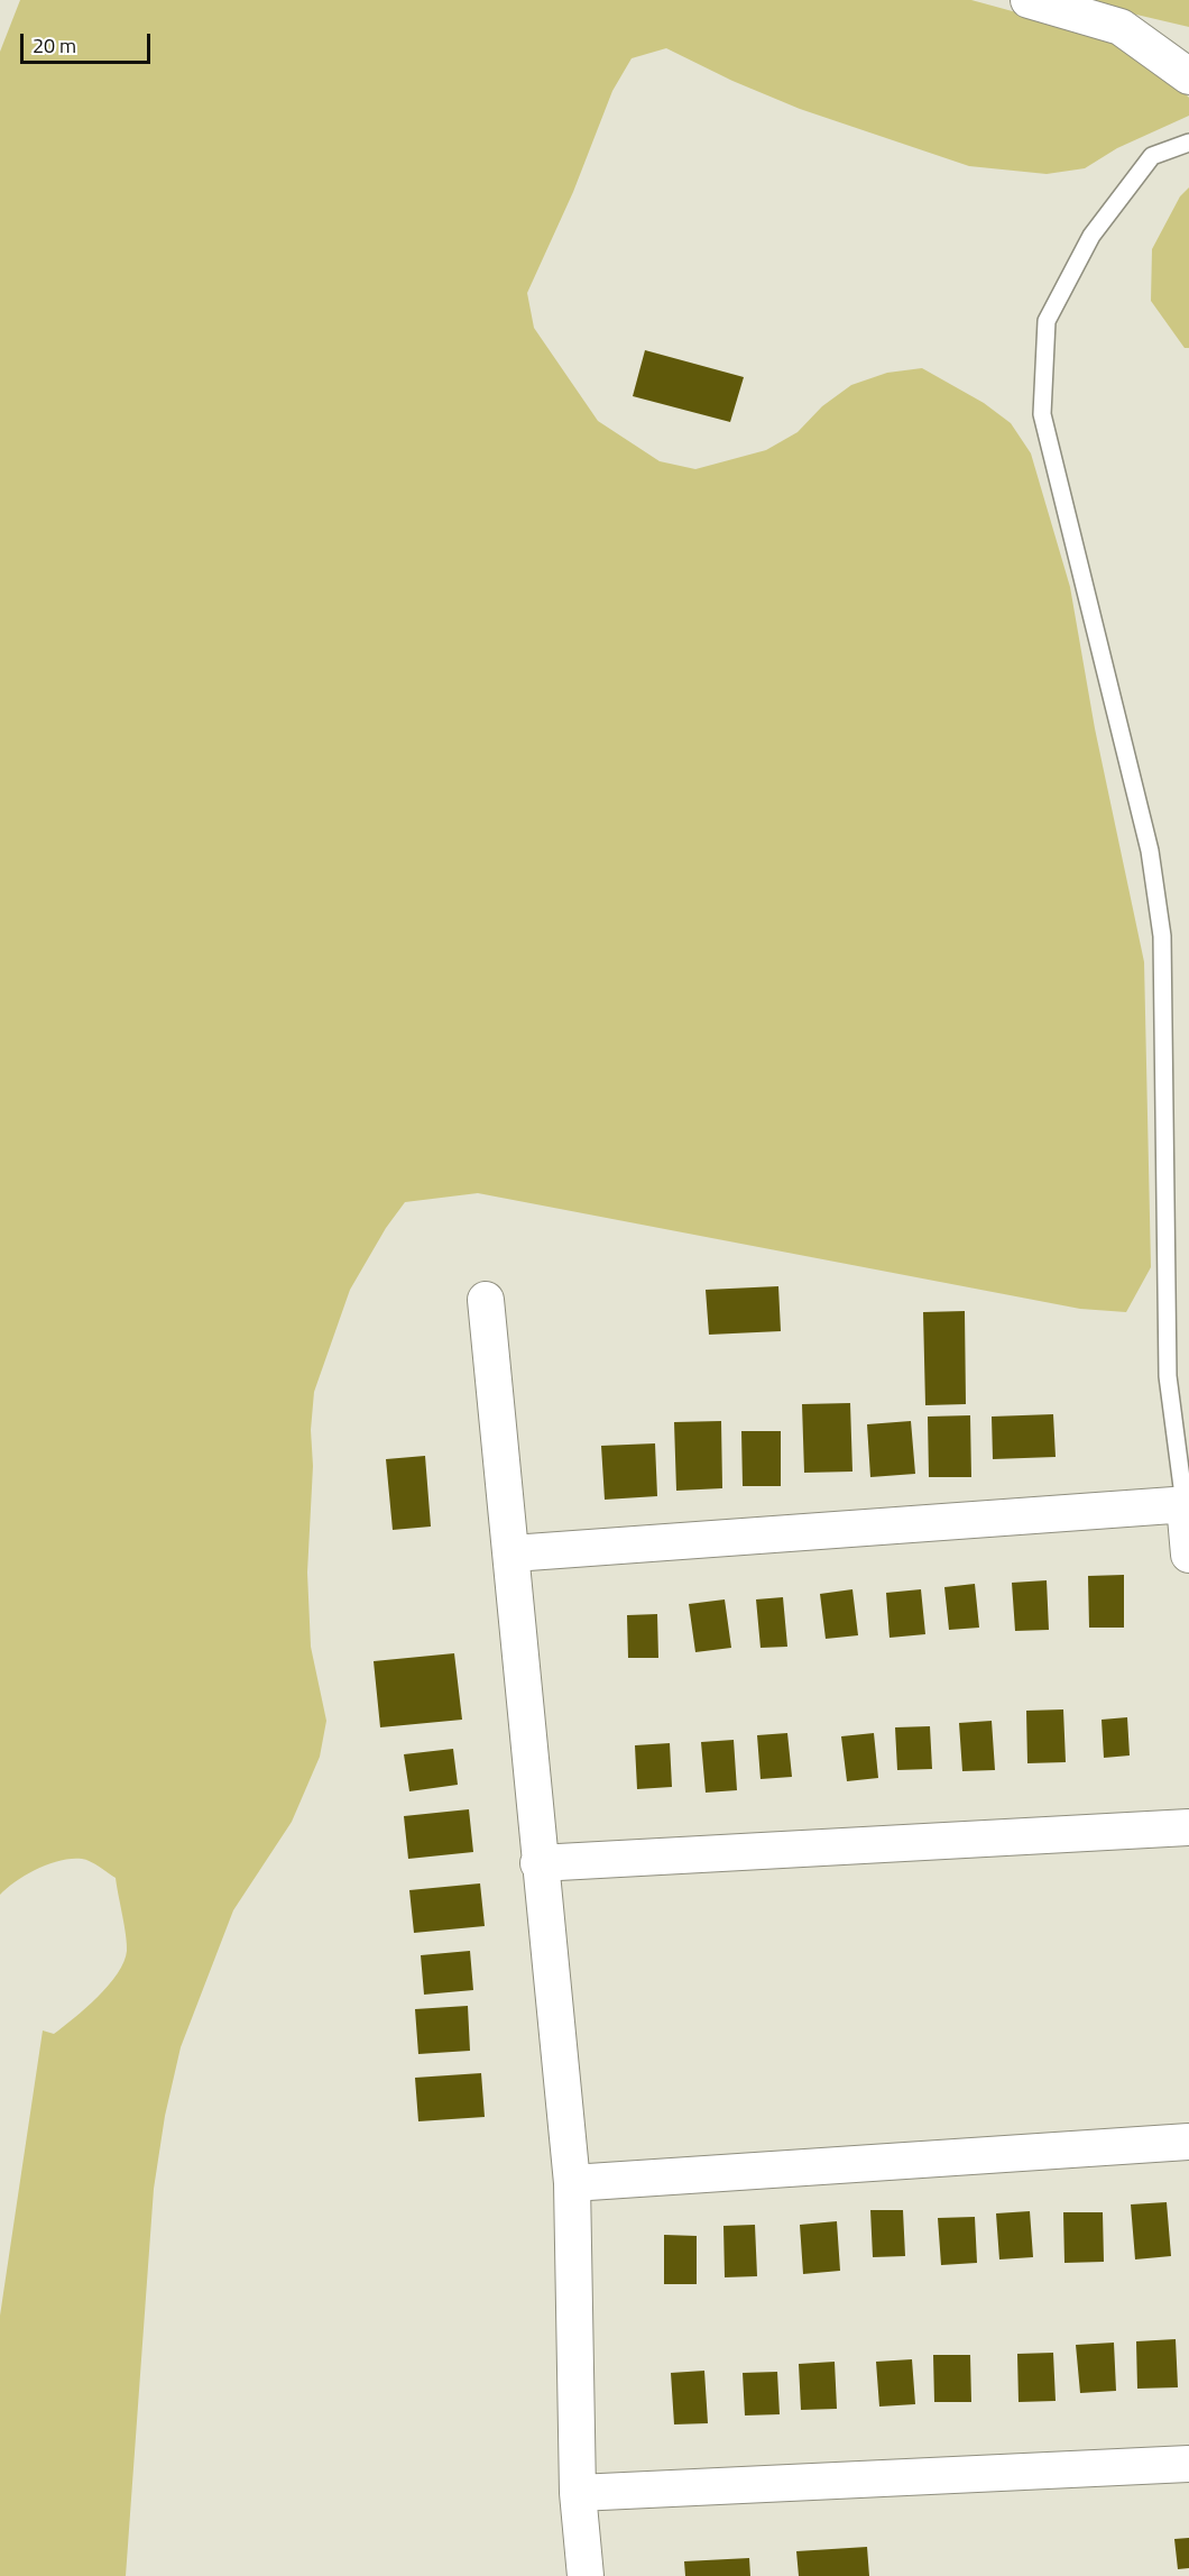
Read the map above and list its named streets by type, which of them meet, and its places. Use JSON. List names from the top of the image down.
{
  "scale_bar": "20 m"
}
